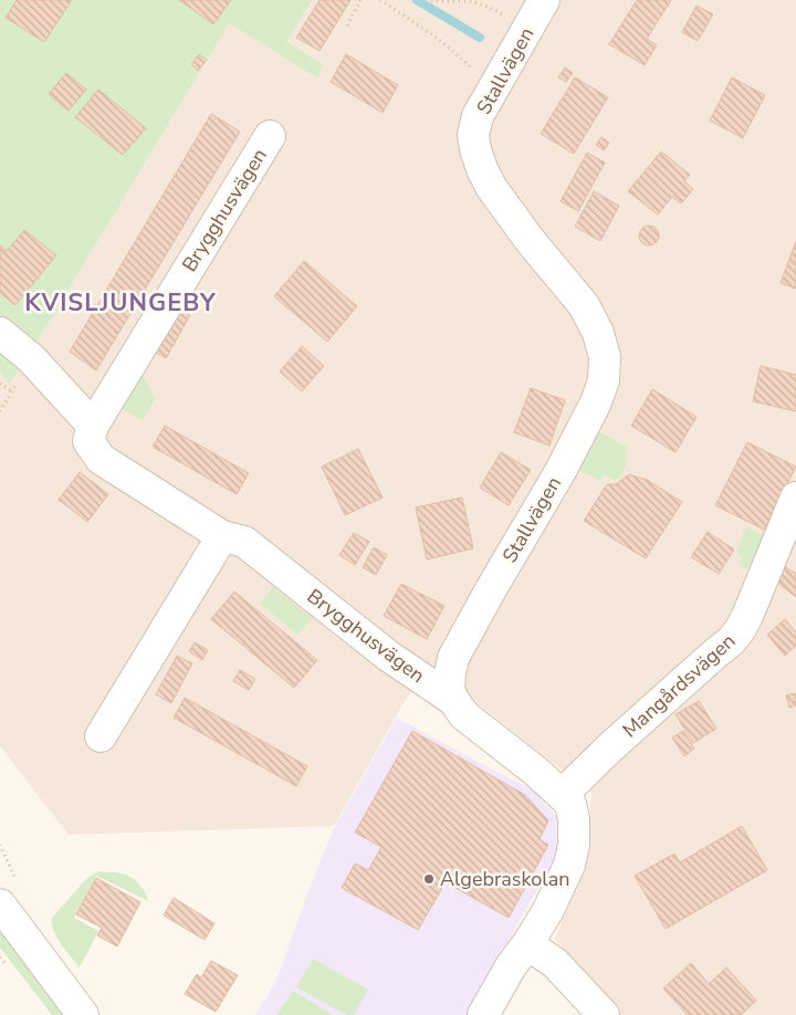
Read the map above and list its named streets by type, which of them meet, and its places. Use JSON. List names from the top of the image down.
{
  "streets": {
    "street": ["Stallvägen", "Brygghusvägen", "Mangårdsvägen"]
  },
  "crossings": [
    ["Stallvägen", "Brygghusvägen"]
  ],
  "districts": ["KVISLJUNGEBY"],
  "places": ["Algebraskolan"]
}
